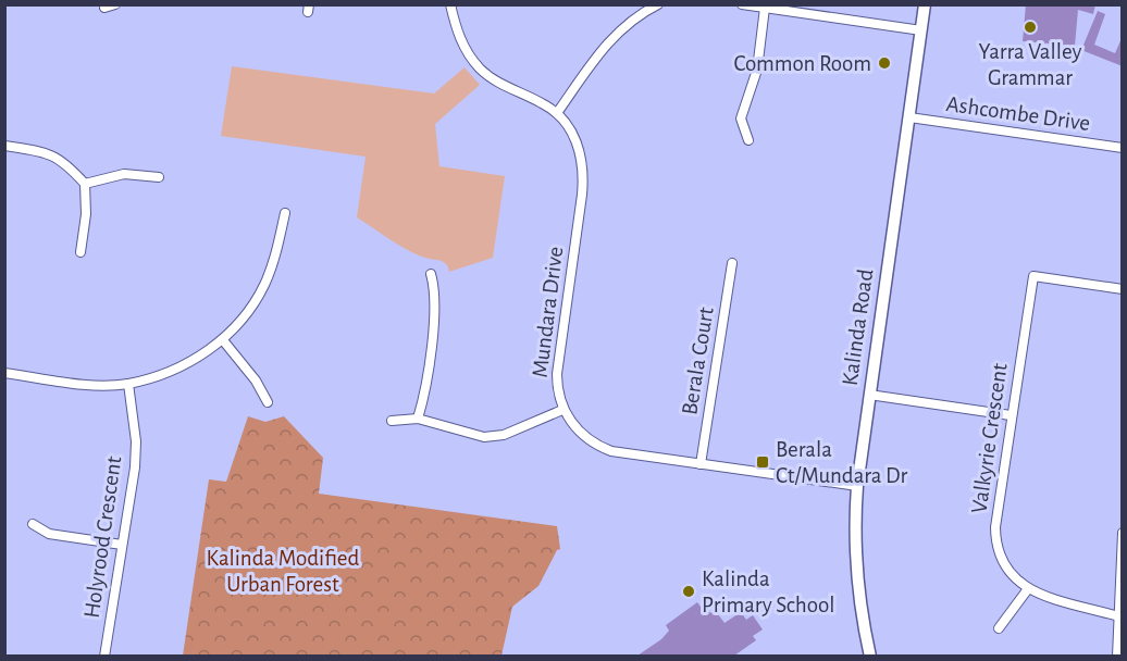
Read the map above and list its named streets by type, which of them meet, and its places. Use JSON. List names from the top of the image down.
{
  "streets": {
    "street": [
      "Ashcombe Drive",
      "Mundara Drive",
      "Kalinda Road",
      "Berala Court",
      "Valkyrie Crescent",
      "Holyrood Crescent"
    ]
  },
  "crossings": [
    ["Ashcombe Drive", "Kalinda Road"],
    ["Mundara Drive", "Kalinda Road"],
    ["Mundara Drive", "Berala Court"]
  ],
  "parks": ["Kalinda Modified Urban Forest"],
  "places": {
    "other": ["Yarra Valley Grammar", "Common Room", "Kalinda Primary School"],
    "transit": ["Berala Ct/Mundara Dr"]
  }
}
